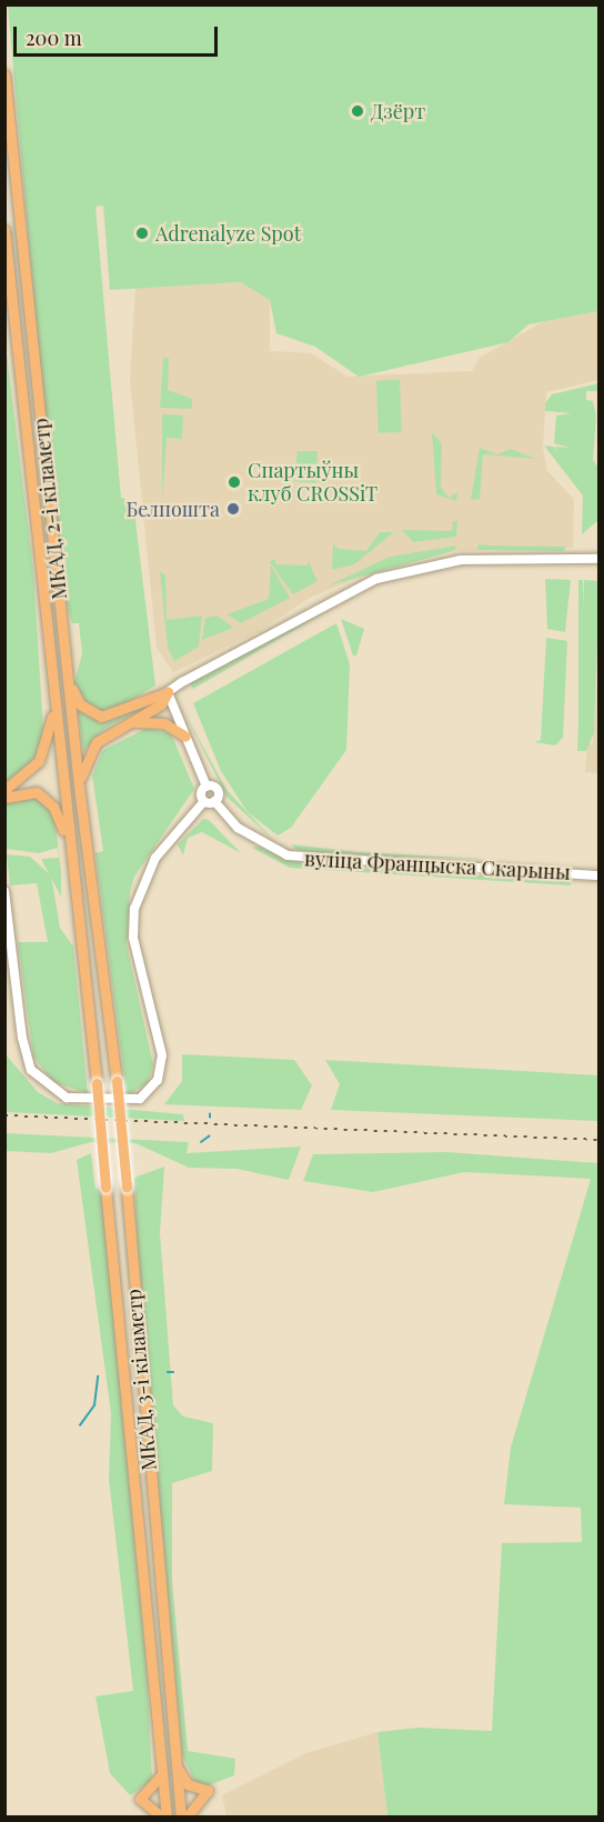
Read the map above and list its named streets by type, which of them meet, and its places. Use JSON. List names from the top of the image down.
{
  "streets": {
    "highway": ["МКАД, 2-і кіламетр", "МКАД, 3-і кіламетр"],
    "main road": ["вуліца Францыска Скарыны"]
  },
  "crossings": [
    ["МКАД, 2-і кіламетр", "МКАД, 3-і кіламетр"]
  ],
  "places": [
    "Дзёрт",
    "Adrenalyze Spot",
    "Спартыўны клуб CROSSiT",
    "Белпошта"
  ],
  "scale_bar": "200 m"
}
